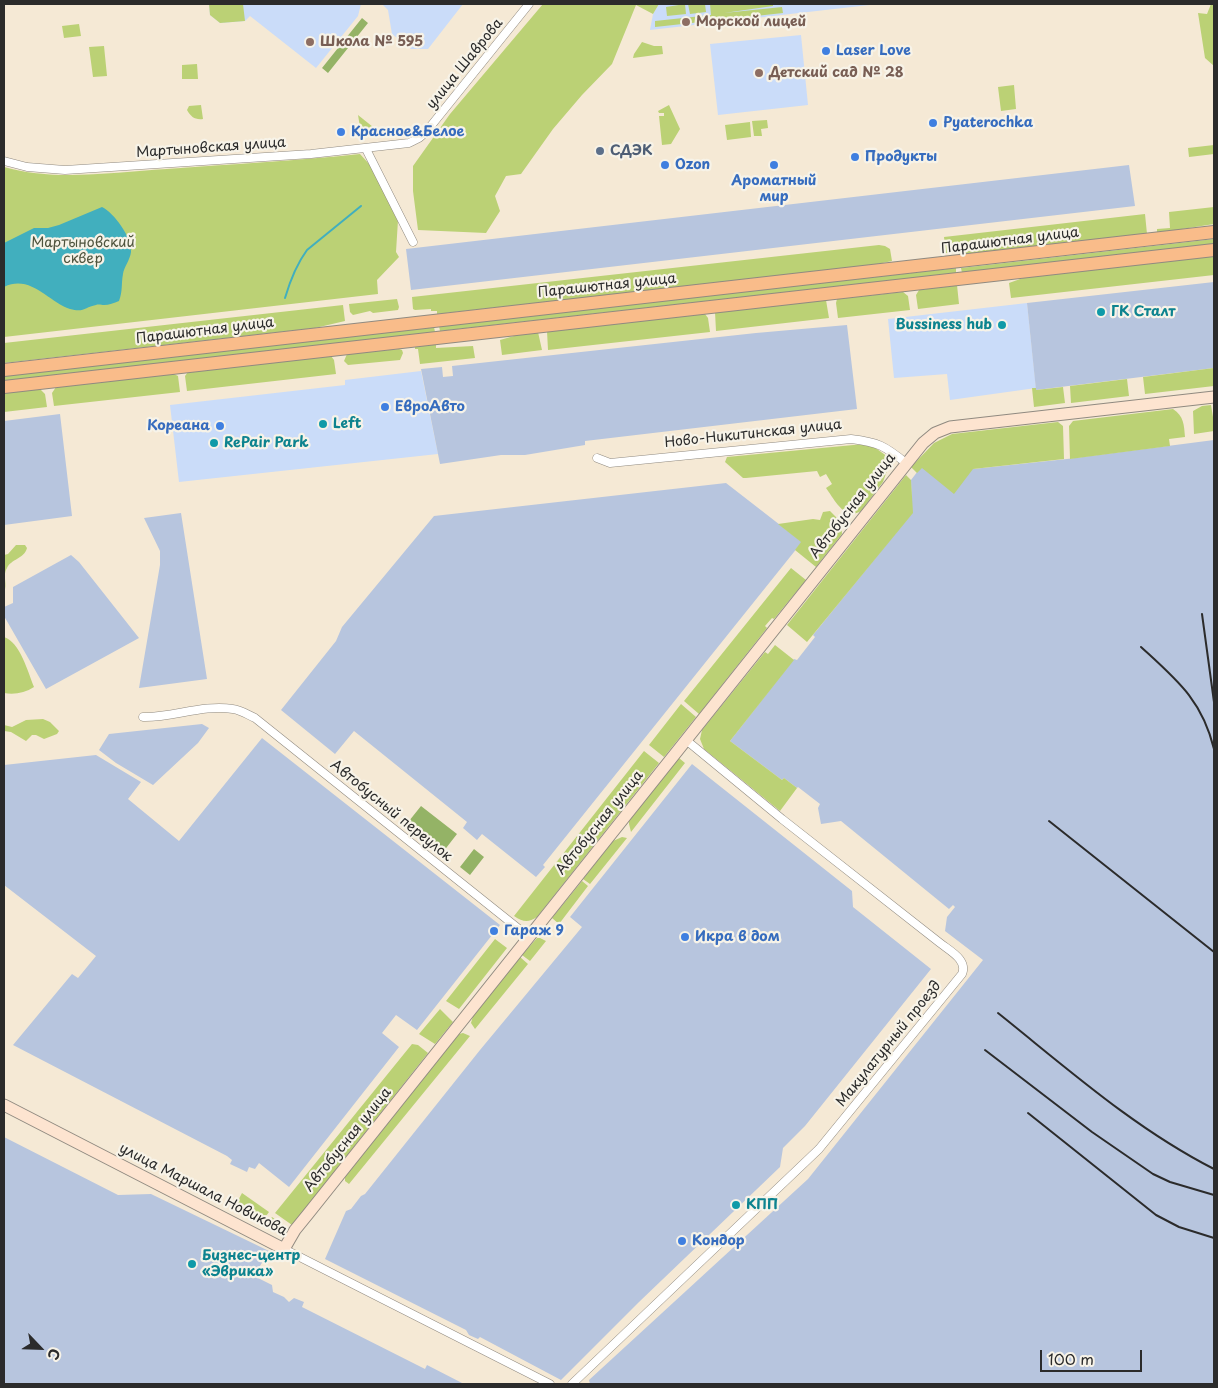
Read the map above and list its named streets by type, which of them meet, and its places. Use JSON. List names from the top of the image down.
{
  "streets": {
    "main road": ["Парашютная улица"],
    "street": [
      "улица Шаврова",
      "Мартыновская улица",
      "Ново-Никитинская улица",
      "Автобусная улица",
      "Автобусный переулок",
      "Макулатурный проезд",
      "улица Маршала Новикова"
    ]
  },
  "crossings": [
    ["улица Шаврова", "Мартыновская улица"],
    ["Ново-Никитинская улица", "Автобусная улица"],
    ["Автобусная улица", "Автобусный переулок"],
    ["Автобусная улица", "Макулатурный проезд"],
    ["Автобусная улица", "улица Маршала Новикова"]
  ],
  "parks": ["Мартыновский сквер"],
  "places": [
    "Морской лицей",
    "Школа № 595",
    "Laser Love",
    "Детский сад № 28",
    "Pyaterochka",
    "Красное&Белое",
    "СДЭК",
    "Продукты",
    "Ozon",
    "Ароматный мир",
    "ГК Сталт",
    "Bussiness hub",
    "ЕвроАвто",
    "Left",
    "Кореана",
    "RePair Park",
    "Гараж 9",
    "Икра в дом",
    "КПП",
    "Кондор",
    "Бизнес-центр «Эврика»"
  ],
  "scale_bar": "100 m",
  "north": "bottom right"
}
